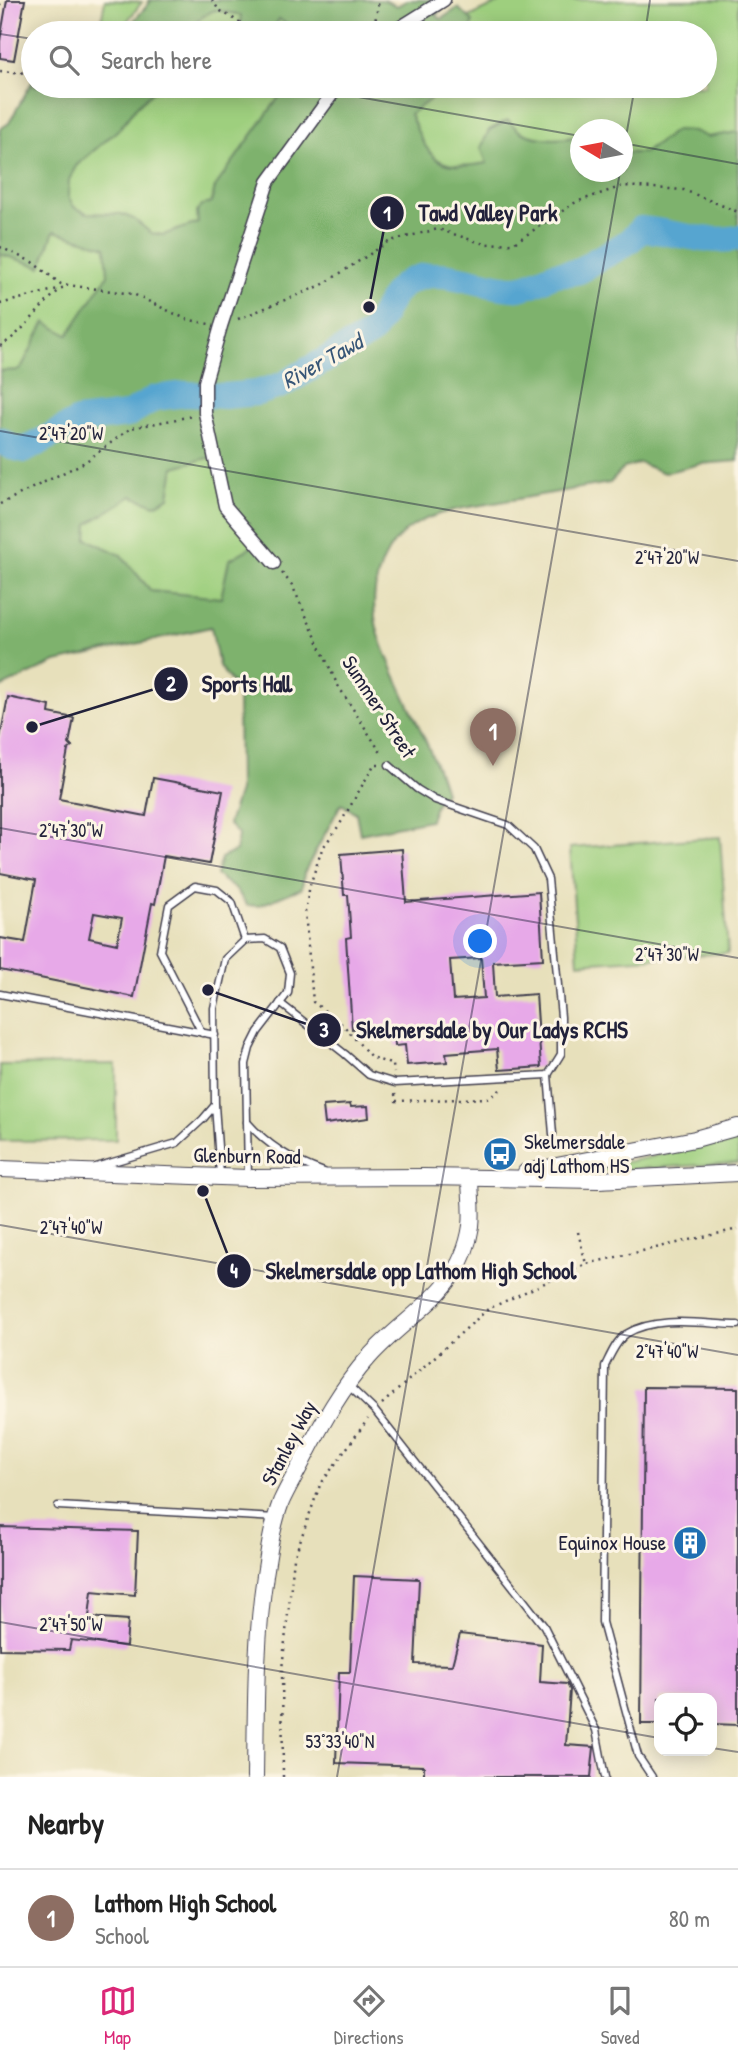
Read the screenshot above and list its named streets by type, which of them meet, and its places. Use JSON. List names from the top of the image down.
{
  "streets": {
    "street": ["Glenburn Road", "Stanley Way"],
    "lane": ["Summer Street"]
  },
  "crossings": [
    ["Glenburn Road", "Stanley Way"]
  ],
  "water": ["River Tawd"],
  "places": {
    "other": [
      "Tawd Valley Park",
      "Sports Hall",
      "Skelmersdale by Our Ladys RCHS",
      "Skelmersdale opp Lathom High School"
    ],
    "bus stop": ["Skelmersdale adj Lathom HS"],
    "building": ["Equinox House"]
  },
  "north": "left",
  "page": {
    "search": "Search here",
    "pins": "1",
    "heading": "Nearby",
    "list": [
      {
        "mark": "1",
        "name": "Lathom High School",
        "note": "School",
        "value": "80 m"
      }
    ],
    "nav": ["Map", "Directions", "Saved"]
  },
  "coordinates": [
    "2°47'20\"W",
    "2°47'30\"W",
    "2°47'40\"W",
    "2°47'50\"W",
    "53°33'40\"N"
  ]
}
